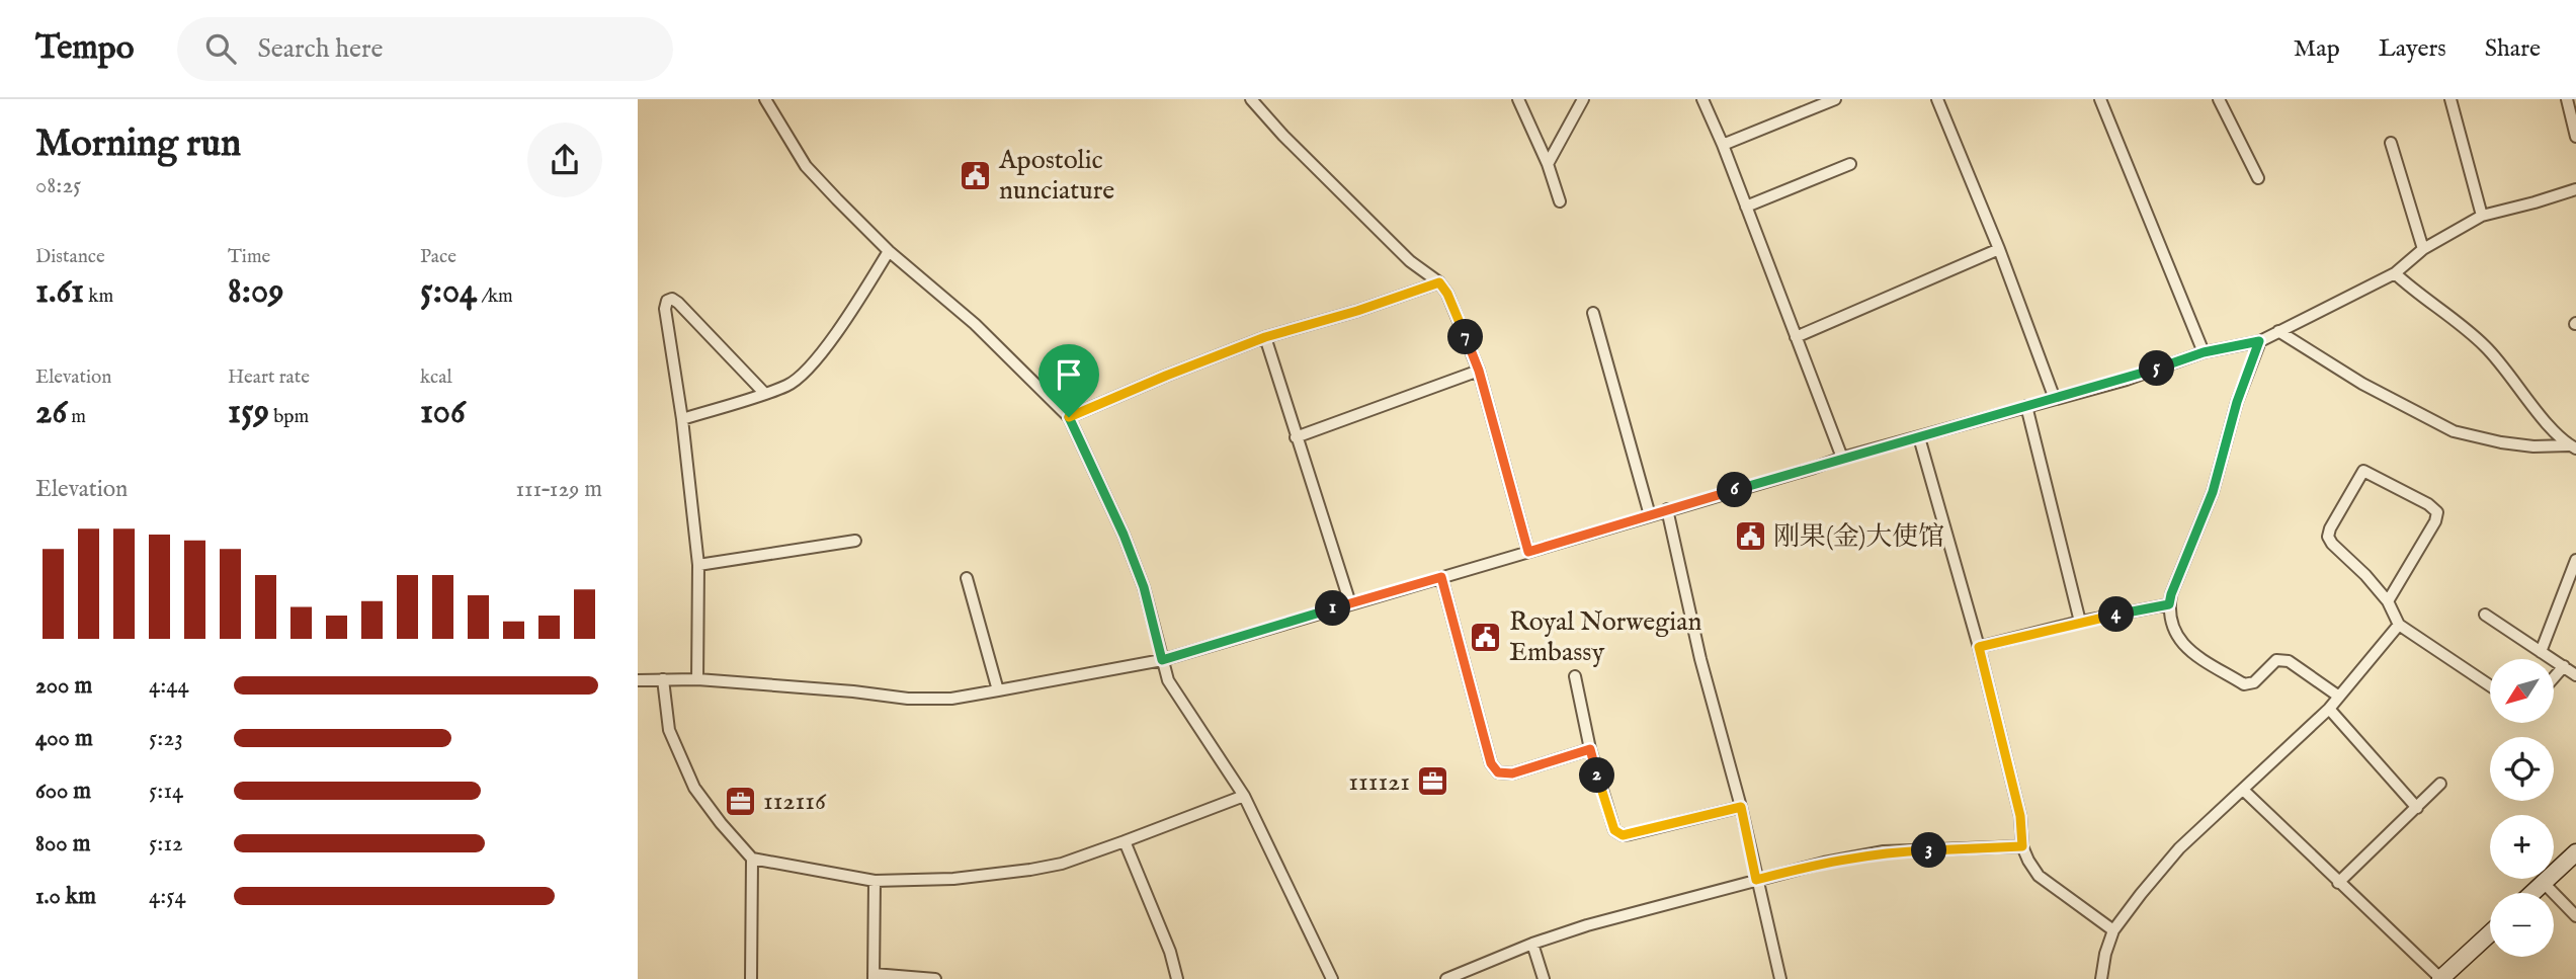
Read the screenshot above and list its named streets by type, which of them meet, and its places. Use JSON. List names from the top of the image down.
{
  "places": {
    "public building": ["Apostolic nunciature", "刚果(金)大使馆", "Royal Norwegian Embassy"],
    "office": ["111121", "112116"]
  },
  "north": "bottom left",
  "page": {
    "header": "Tempo",
    "search": "Search here",
    "nav": ["Map", "Layers", "Share"],
    "heading": ["Morning run", "08:25"],
    "stats": [
      ["Distance", "1.61 km"],
      ["Time", "8:09"],
      ["Pace", "5:04 /km"],
      ["Elevation", "26 m"],
      ["Heart rate", "159 bpm"],
      ["kcal", "106"]
    ],
    "pins": [
      "7",
      "5",
      "6",
      "1",
      "4",
      "2",
      "3"
    ],
    "chart": ["Elevation", "111–129 m"],
    "list": [
      {
        "name": "200 m",
        "note": "4:44"
      },
      {
        "name": "400 m",
        "note": "5:23"
      },
      {
        "name": "600 m",
        "note": "5:14"
      },
      {
        "name": "800 m",
        "note": "5:12"
      },
      {
        "name": "1.0 km",
        "note": "4:54"
      }
    ],
    "map_buttons": ["+", "−"]
  }
}
